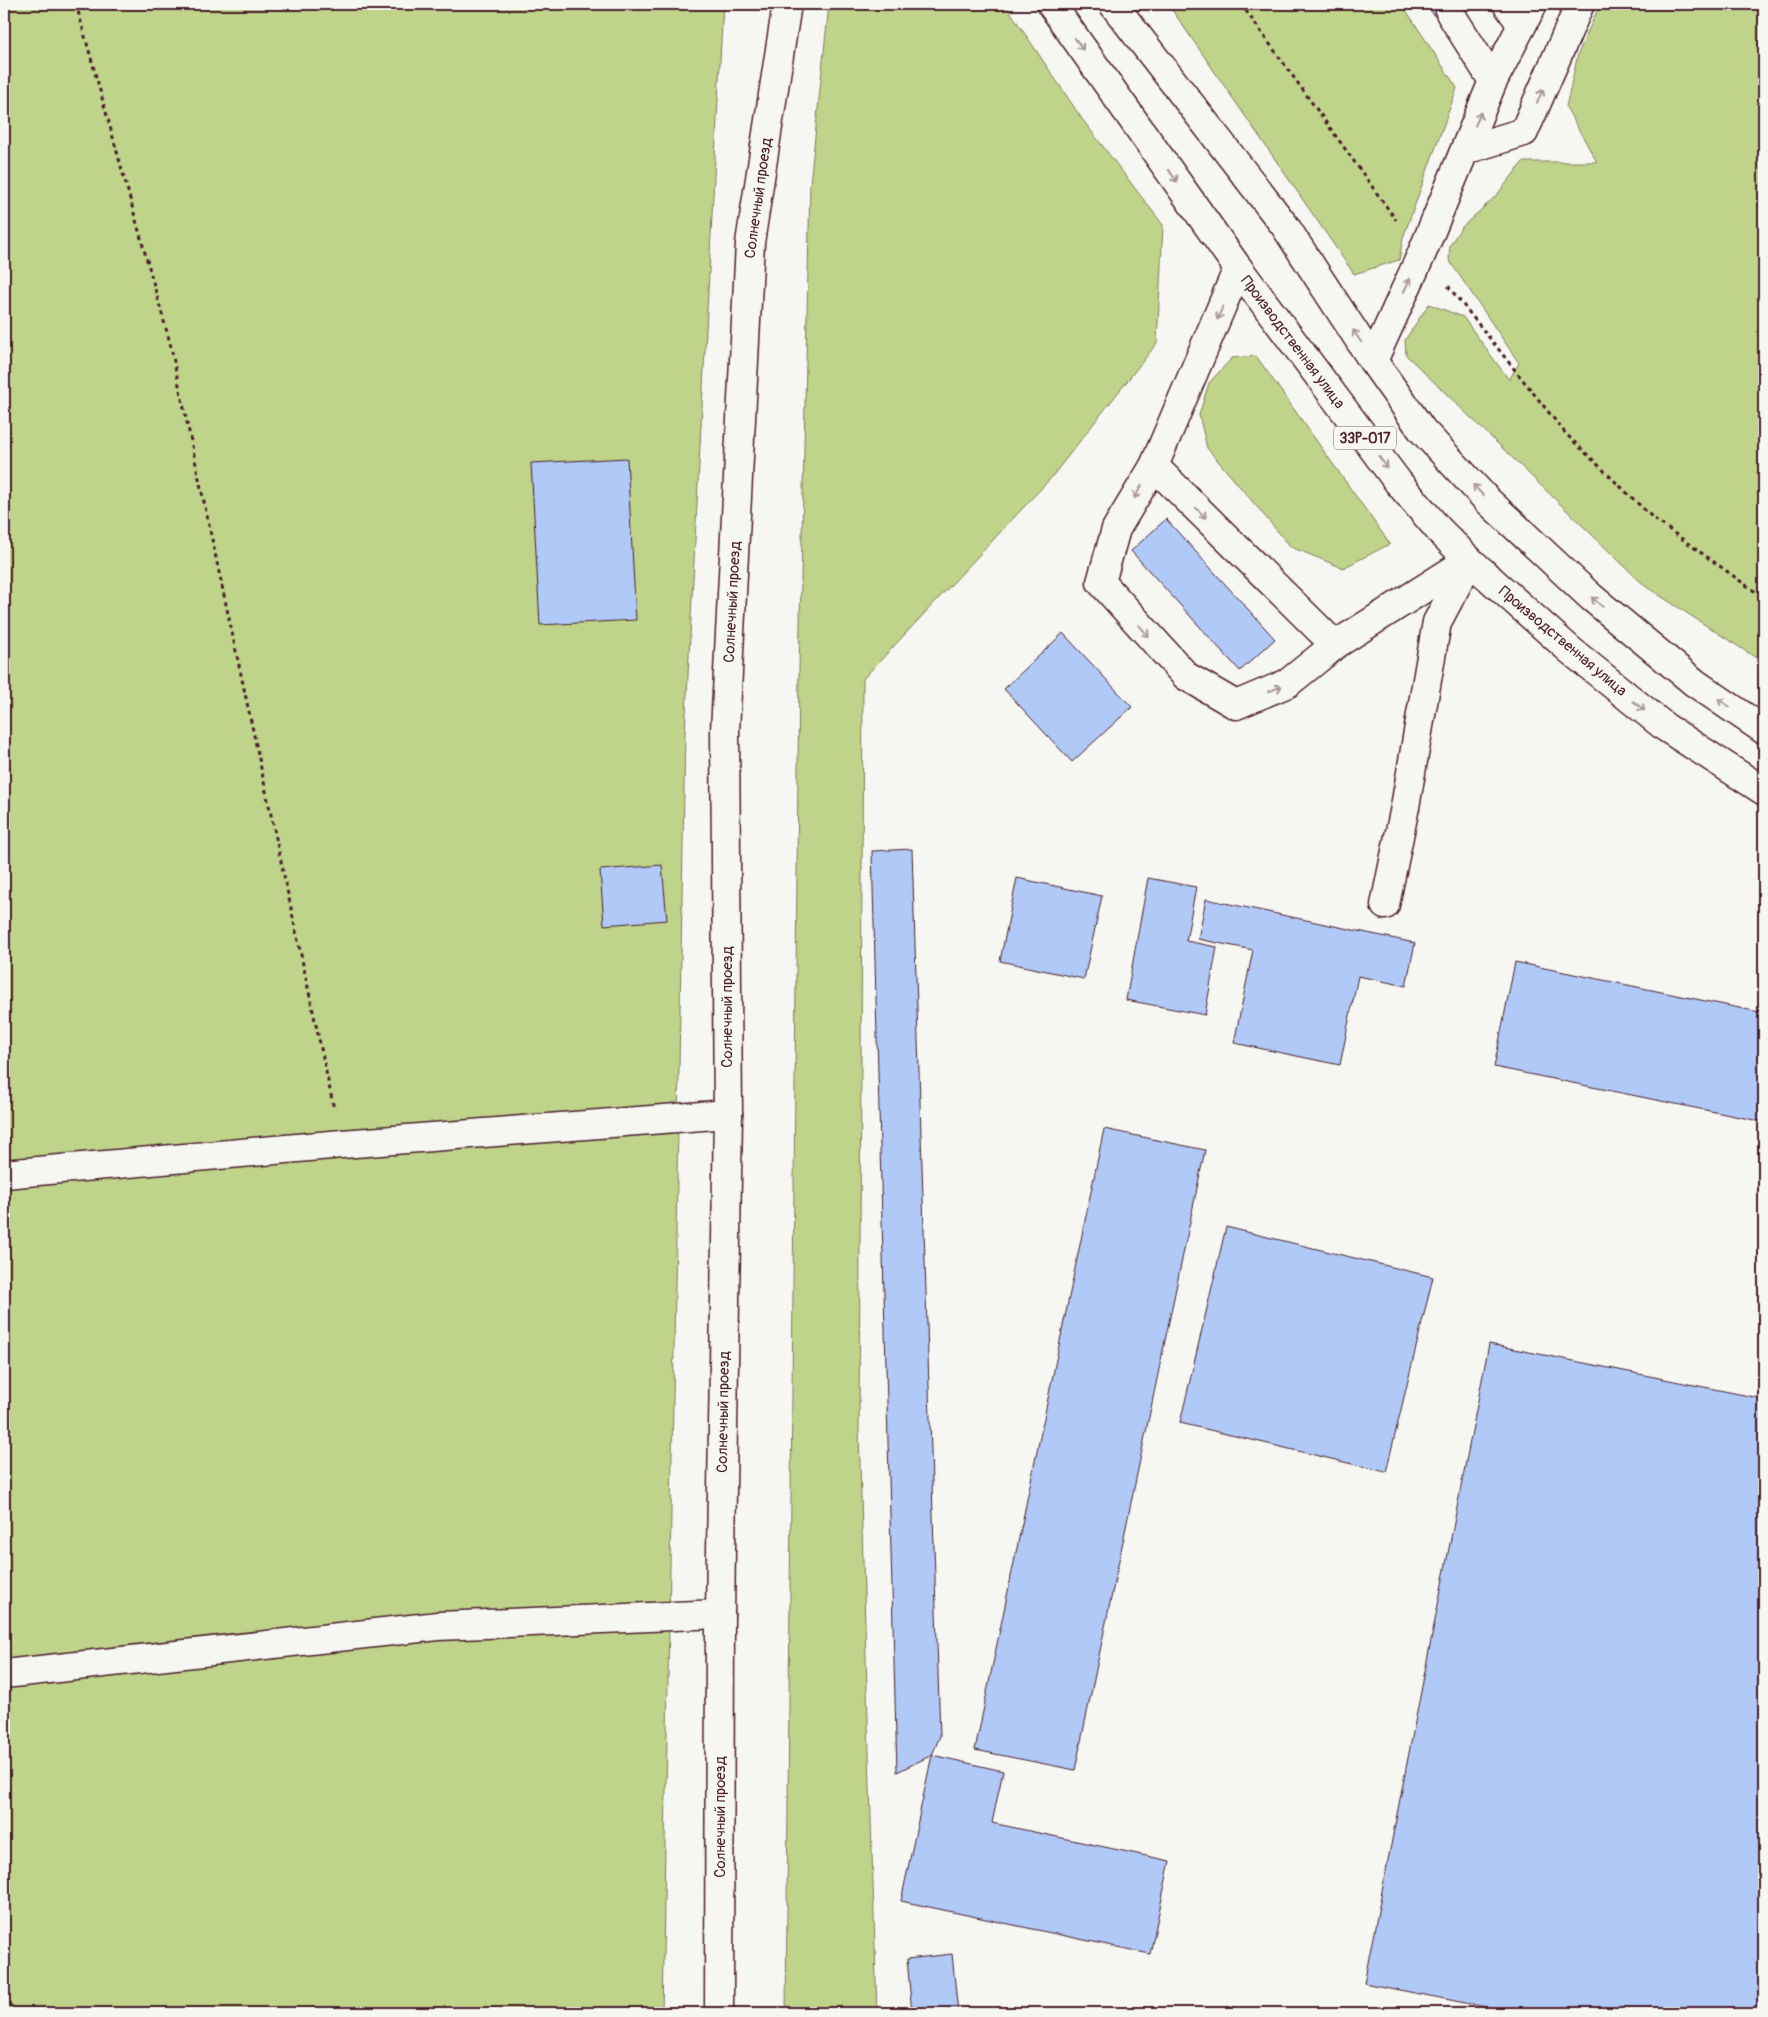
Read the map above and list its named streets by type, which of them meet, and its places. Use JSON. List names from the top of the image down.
{
  "streets": {
    "main road": ["Солнечный проезд", "Производственная улица", "33Р-017"]
  }
}
